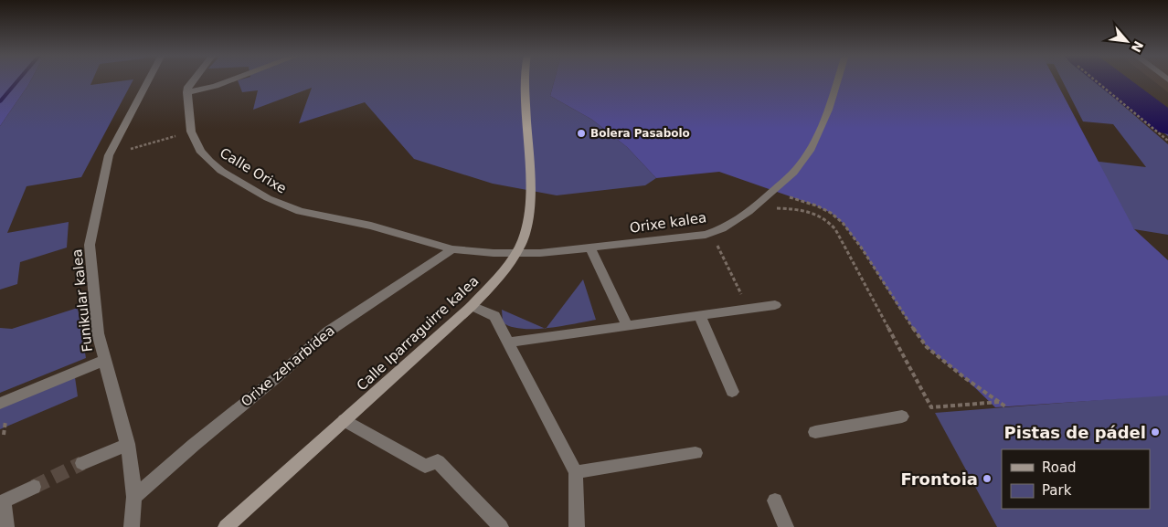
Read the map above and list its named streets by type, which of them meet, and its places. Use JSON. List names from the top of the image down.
{
  "streets": {
    "street": [
      "Calle Orixe",
      "Orixe kalea",
      "Funikular kalea",
      "Calle Iparraguirre kalea",
      "Orixe zeharbidea"
    ]
  },
  "crossings": [
    ["Calle Orixe", "Orixe kalea"],
    ["Calle Orixe", "Orixe zeharbidea"],
    ["Orixe kalea", "Calle Iparraguirre kalea"],
    ["Orixe kalea", "Orixe zeharbidea"],
    ["Funikular kalea", "Orixe zeharbidea"]
  ],
  "places": ["Bolera Pasabolo", "Pistas de pádel", "Frontoia"],
  "legend": ["Road", "Park"],
  "north": "bottom right"
}
